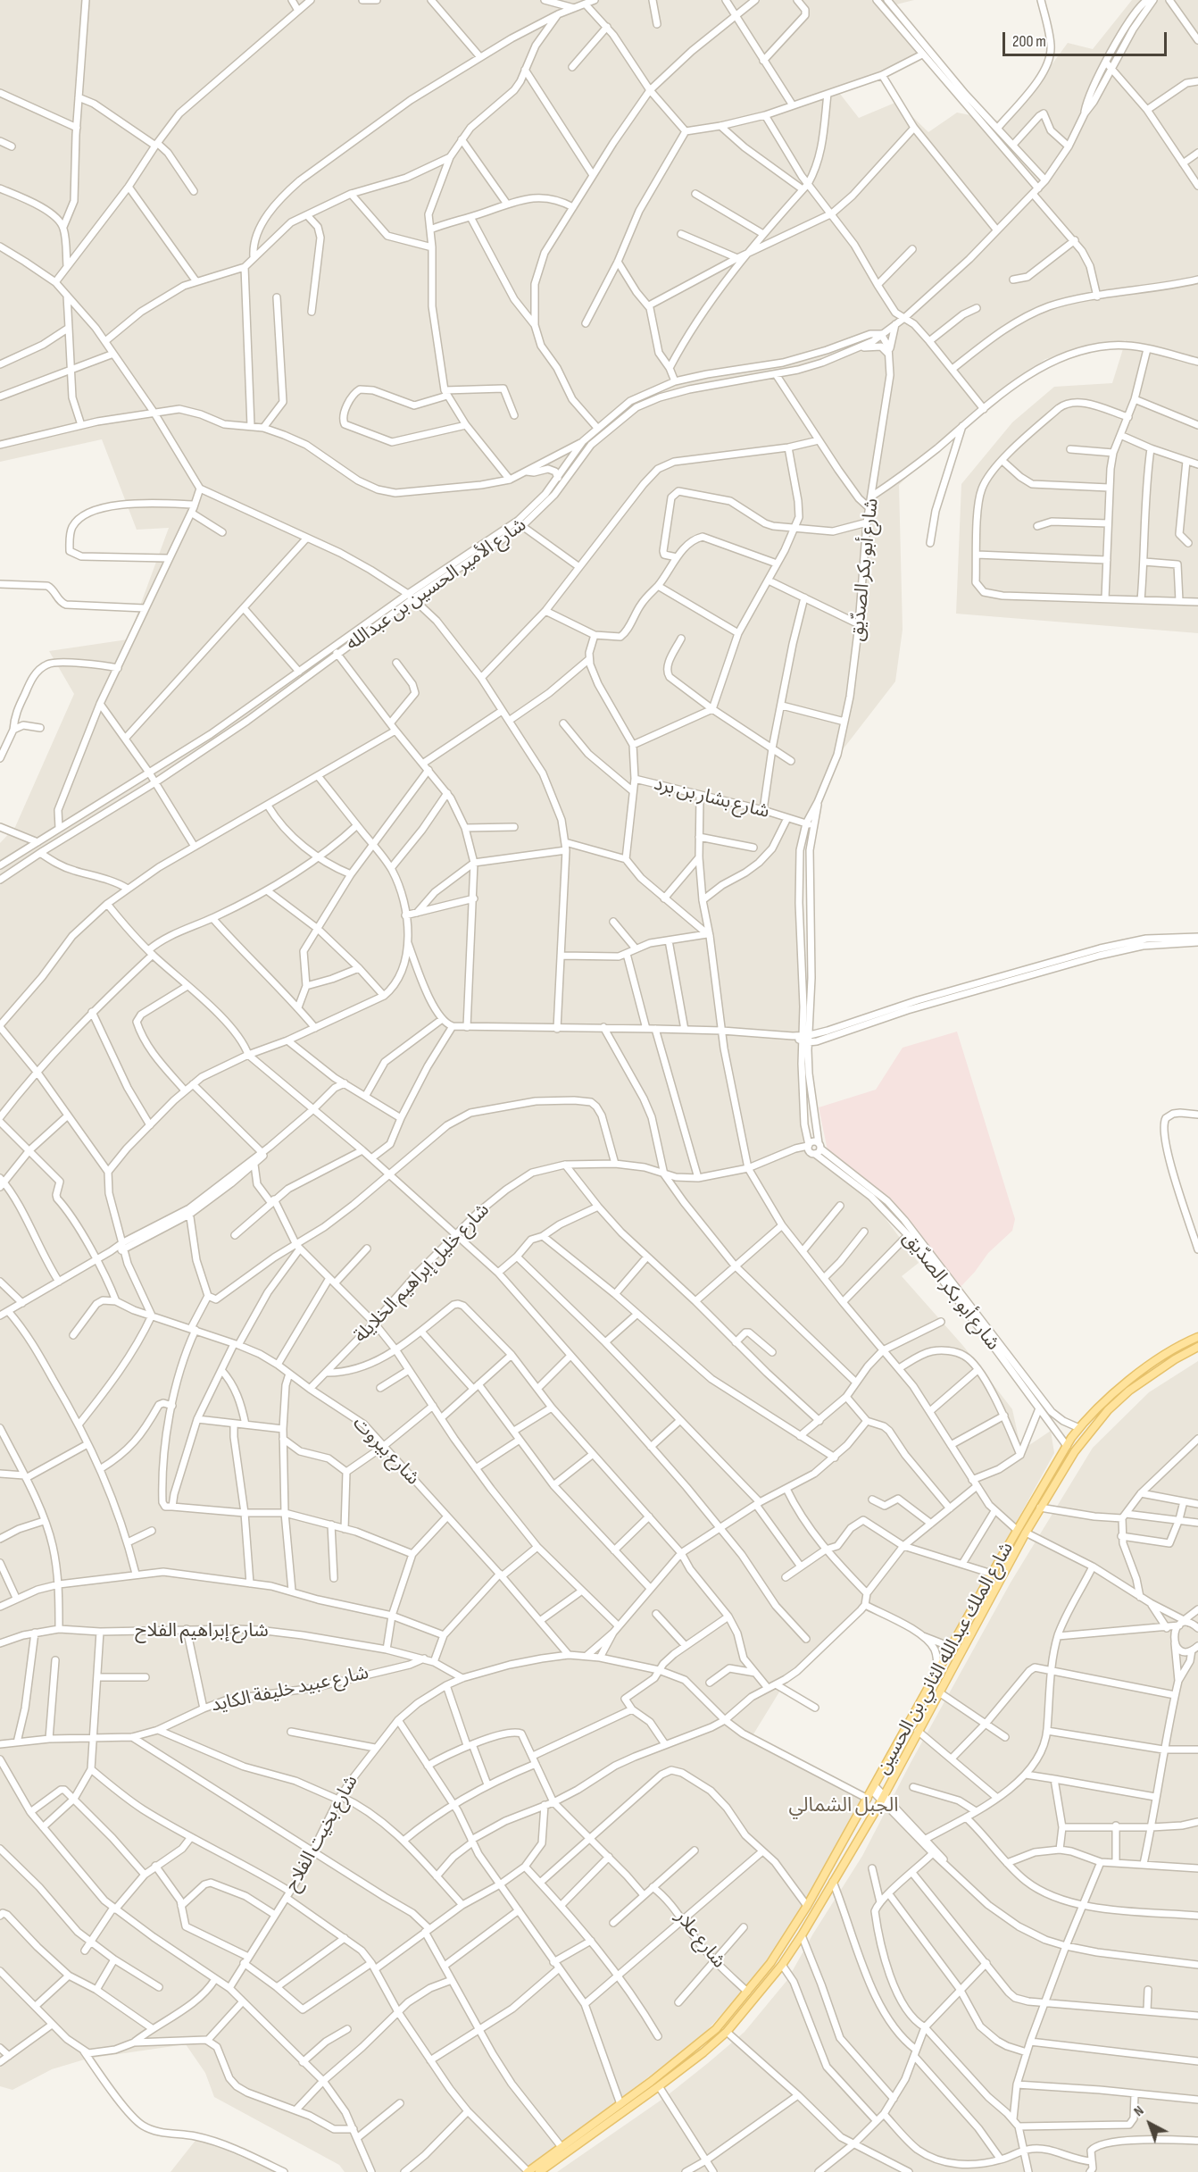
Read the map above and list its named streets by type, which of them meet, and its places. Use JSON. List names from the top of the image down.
{
  "streets": {
    "main road": ["شارع الملك عبدالله الثاني بن الحسين"],
    "street": [
      "شارع أبو بكر الصدّيق",
      "شارع الأمير الحسين بن عبدالله",
      "شارع بشار بن برد",
      "شارع خليل إبراهيم الخلايلة",
      "شارع بيروت",
      "شارع إبراهيم الفلاح",
      "شارع عبيد خليفة الكايد",
      "شارع بخيت الفلاح",
      "شارع علار"
    ]
  },
  "crossings": [
    ["شارع أبو بكر الصدّيق", "شارع الأمير الحسين بن عبدالله"],
    ["شارع أبو بكر الصدّيق", "شارع بشار بن برد"],
    ["شارع أبو بكر الصدّيق", "شارع خليل إبراهيم الخلايلة"],
    ["شارع أبو بكر الصدّيق", "شارع الملك عبدالله الثاني بن الحسين"],
    ["شارع خليل إبراهيم الخلايلة", "شارع بيروت"],
    ["شارع بيروت", "شارع بخيت الفلاح"],
    ["شارع إبراهيم الفلاح", "شارع عبيد خليفة الكايد"],
    ["شارع إبراهيم الفلاح", "شارع بخيت الفلاح"],
    ["شارع الملك عبدالله الثاني بن الحسين", "شارع بخيت الفلاح"],
    ["شارع الملك عبدالله الثاني بن الحسين", "شارع علار"]
  ],
  "districts": ["الجبل الشمالي"],
  "scale_bar": "200 m",
  "north": "top left"
}
